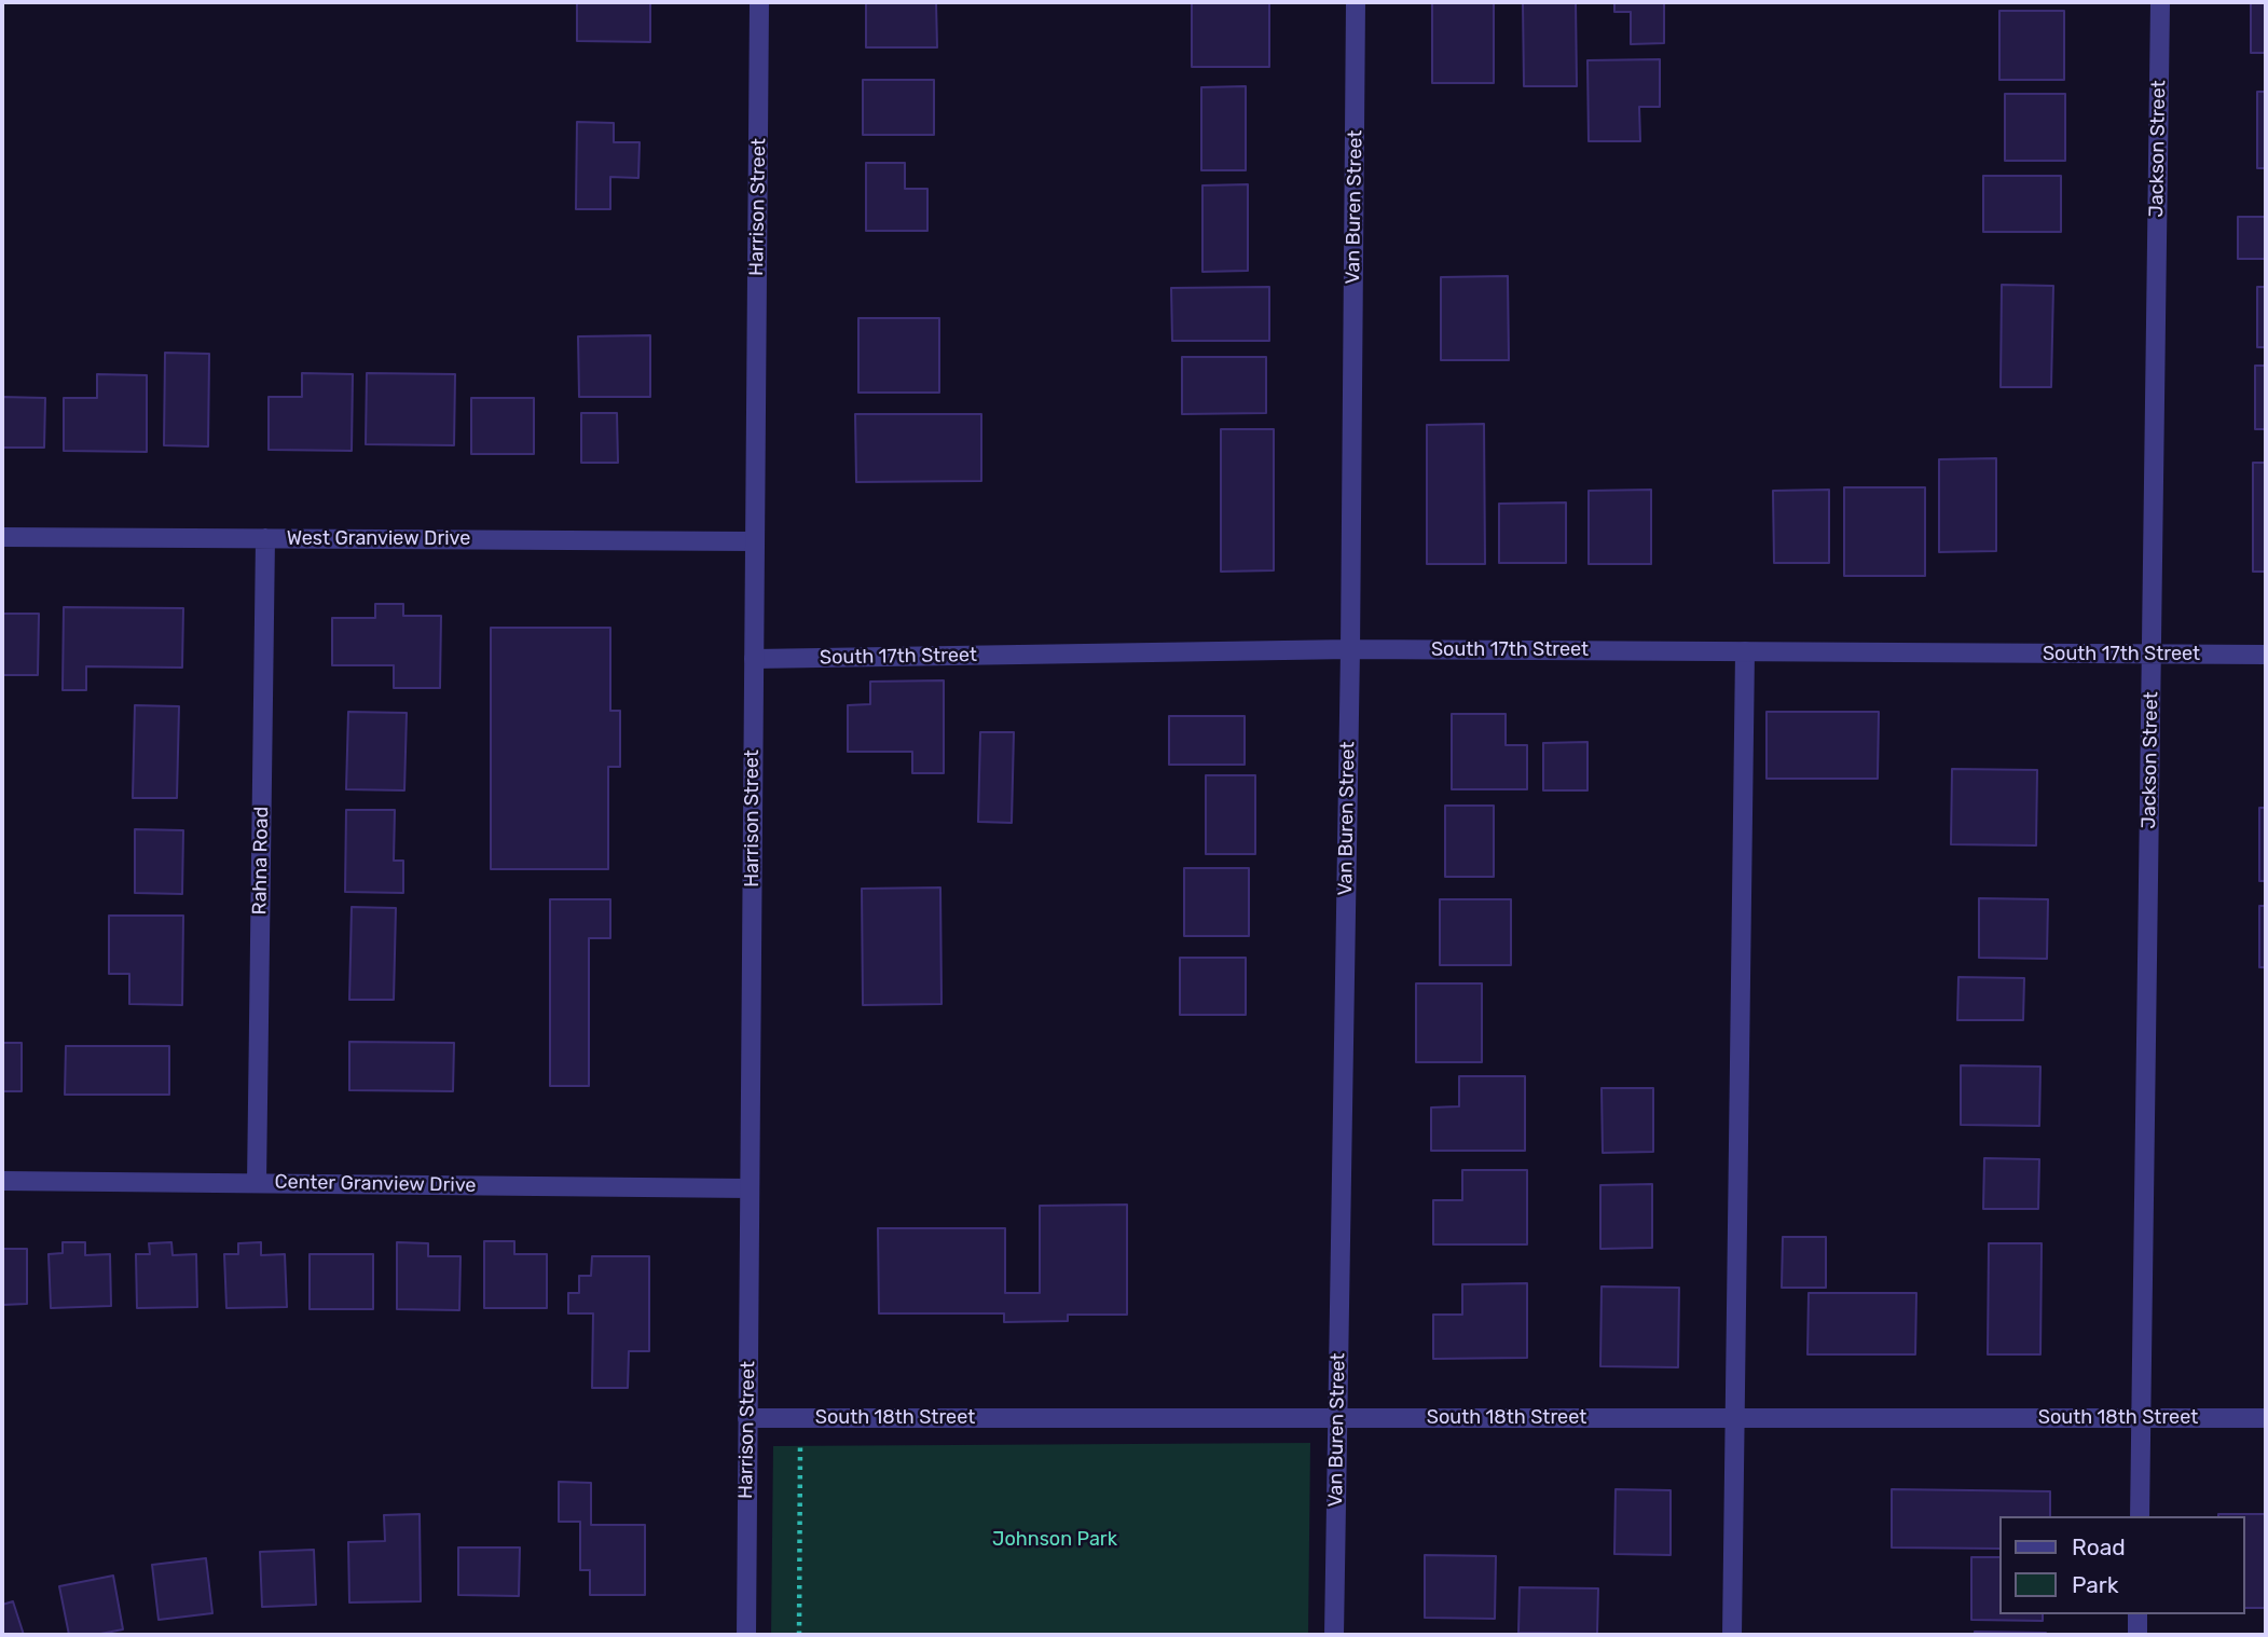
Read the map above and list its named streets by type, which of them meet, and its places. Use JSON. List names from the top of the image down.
{
  "streets": {
    "street": [
      "Jackson Street",
      "Harrison Street",
      "Van Buren Street",
      "West Granview Drive",
      "South 17th Street",
      "Rahna Road",
      "Center Granview Drive",
      "South 18th Street"
    ]
  },
  "crossings": [
    ["Jackson Street", "South 17th Street"],
    ["Jackson Street", "South 18th Street"],
    ["Harrison Street", "West Granview Drive"],
    ["Harrison Street", "South 17th Street"],
    ["Harrison Street", "Center Granview Drive"],
    ["Harrison Street", "South 18th Street"],
    ["Van Buren Street", "South 17th Street"],
    ["Van Buren Street", "South 18th Street"],
    ["West Granview Drive", "Rahna Road"],
    ["Rahna Road", "Center Granview Drive"]
  ],
  "parks": ["Johnson Park"],
  "legend": ["Road", "Park"]
}
